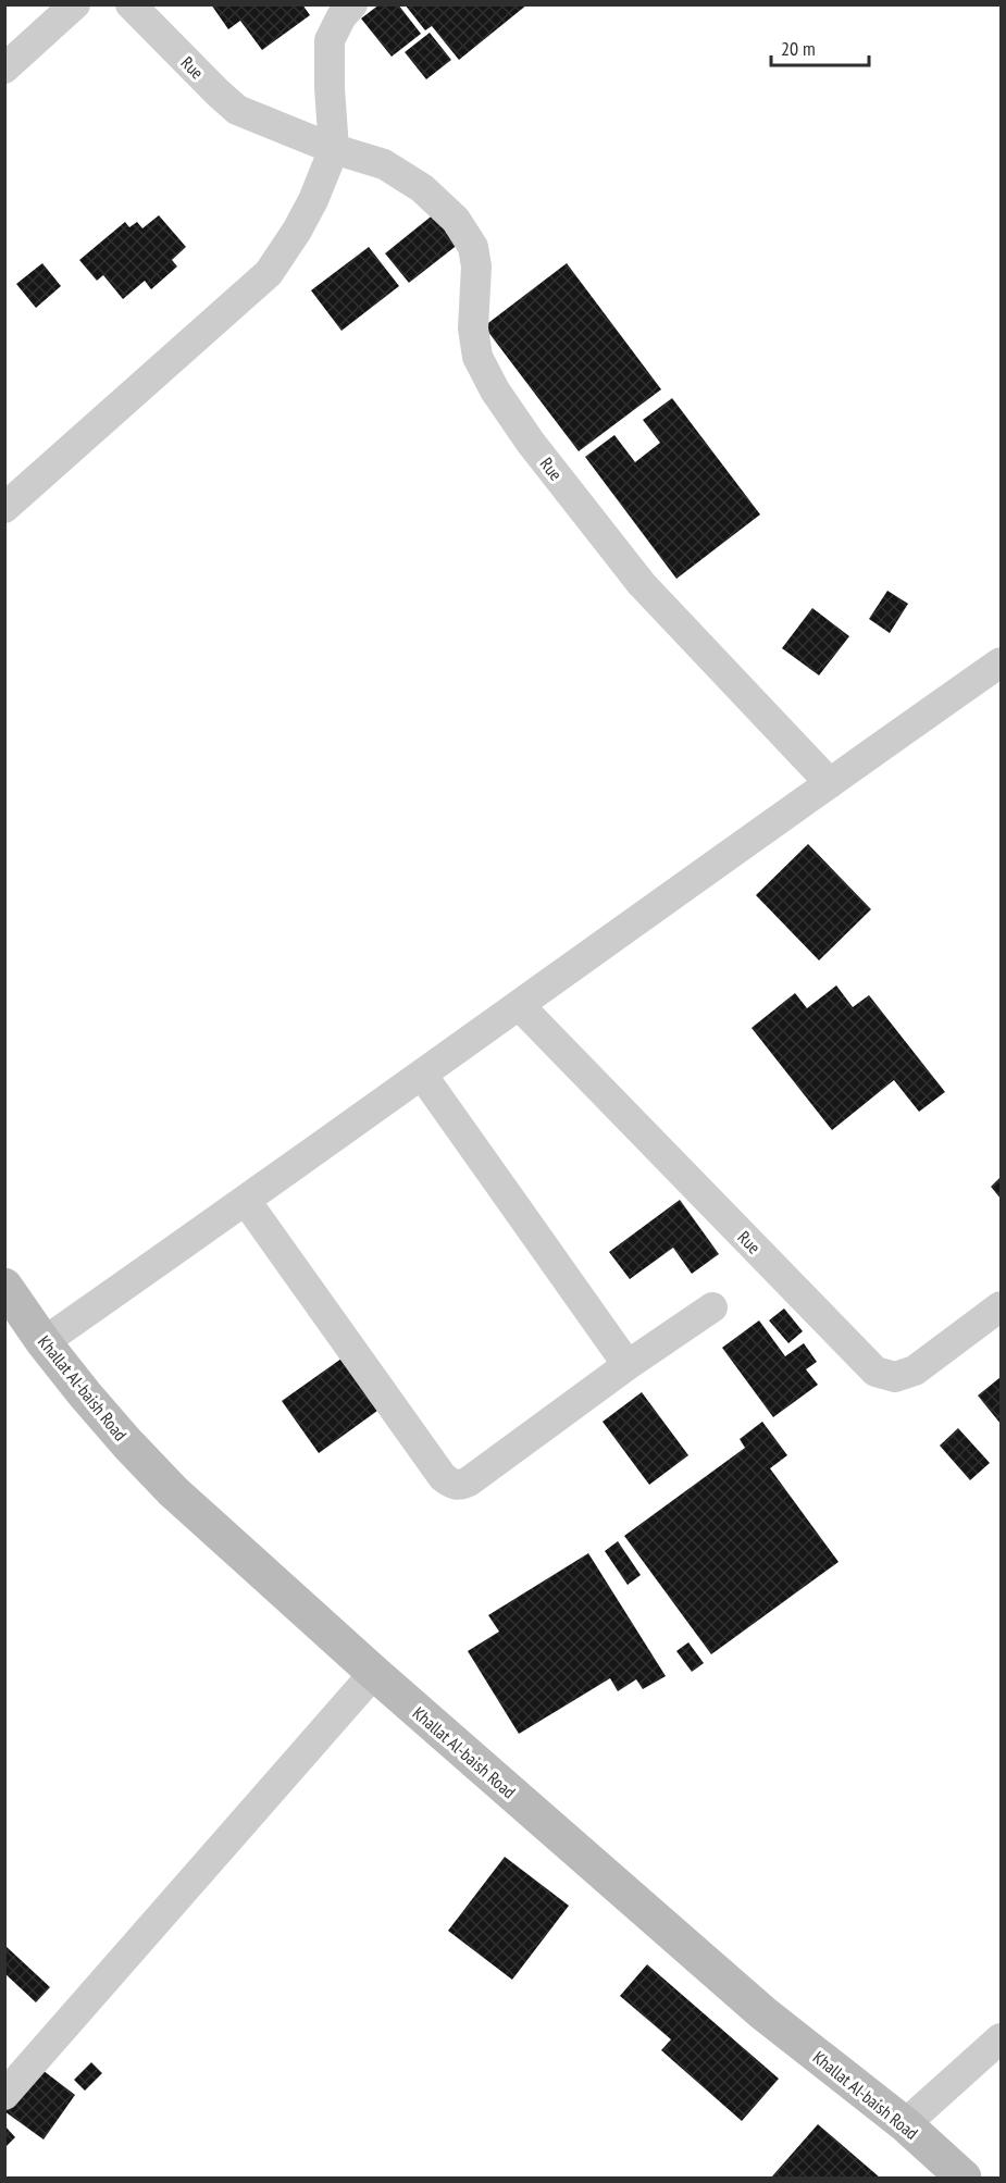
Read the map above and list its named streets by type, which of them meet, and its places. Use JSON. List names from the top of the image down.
{
  "streets": {
    "street": ["Rue", "Khallat Al-baish Road"]
  },
  "scale_bar": "20 m"
}
